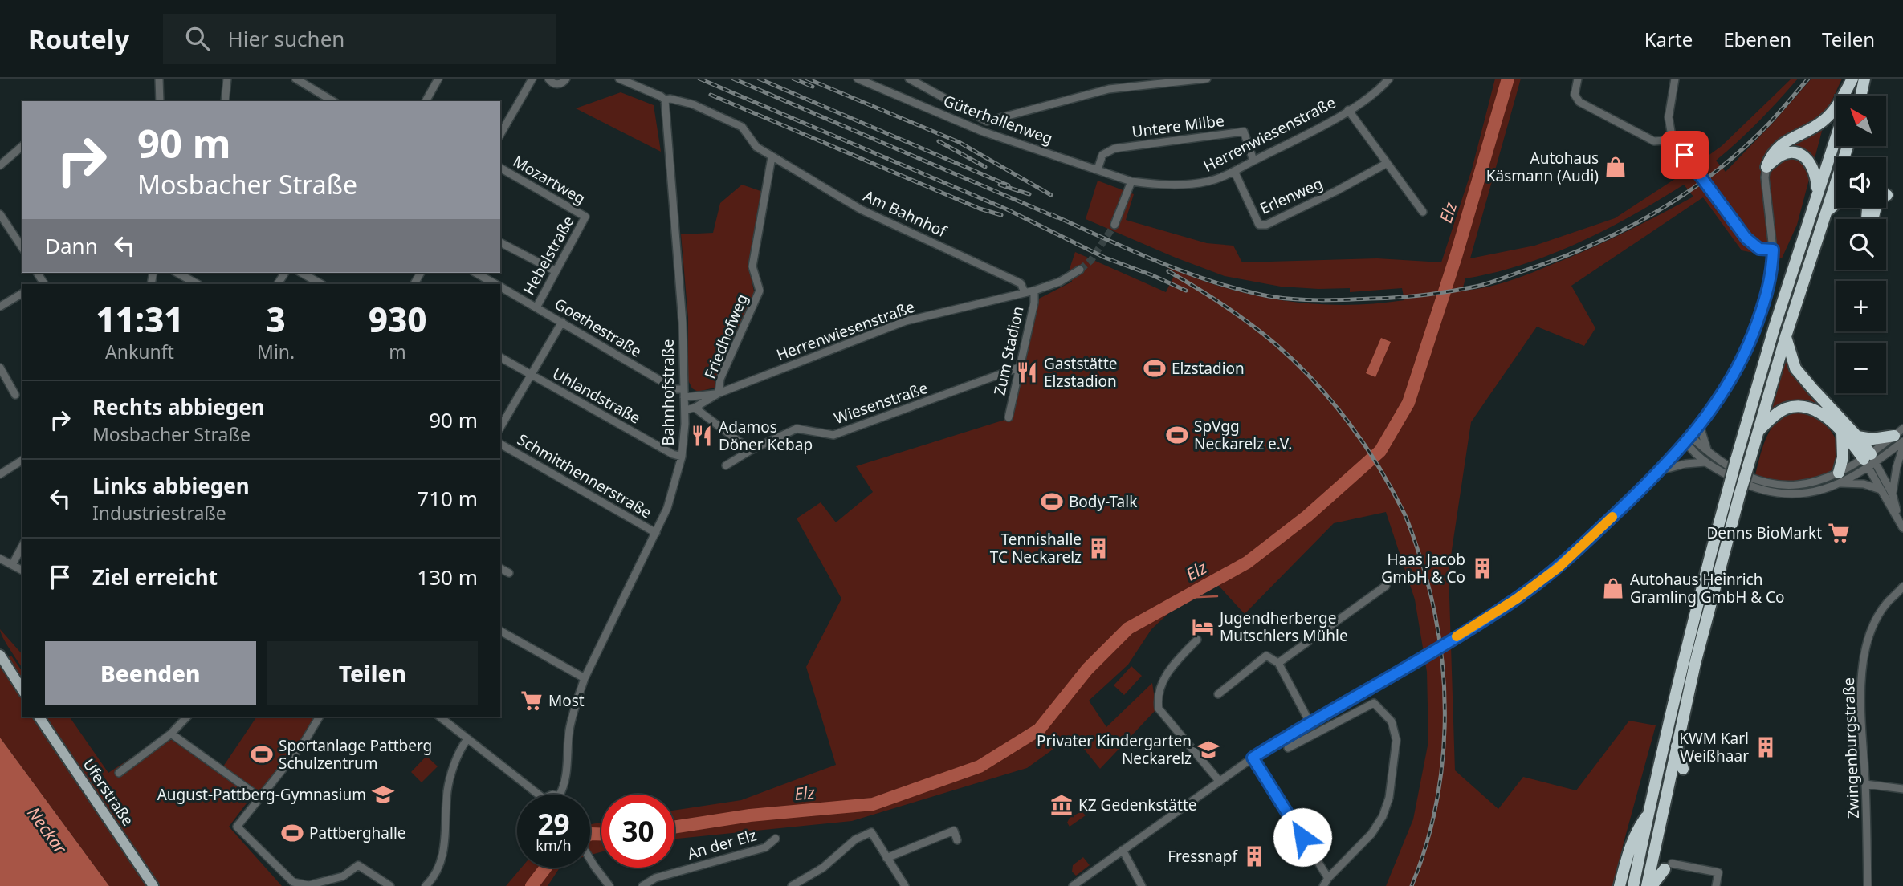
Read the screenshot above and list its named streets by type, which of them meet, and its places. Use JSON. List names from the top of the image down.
{
  "streets": {
    "main road": ["Uferstraße"],
    "street": [
      "Güterhallenweg",
      "Untere Milbe",
      "Herrenwiesenstraße",
      "Mozartweg",
      "Erlenweg",
      "Am Bahnhof",
      "Hebelstraße",
      "Goethestraße",
      "Friedhofweg",
      "Zum Stadion",
      "Bahnhofstraße",
      "Uhlandstraße",
      "Wiesenstraße",
      "Schmitthennerstraße",
      "Zwingenburgstraße",
      "An der Elz"
    ]
  },
  "crossings": [
    ["Güterhallenweg", "Untere Milbe"],
    ["Güterhallenweg", "Herrenwiesenstraße"],
    ["Untere Milbe", "Herrenwiesenstraße"],
    ["Herrenwiesenstraße", "Erlenweg"],
    ["Herrenwiesenstraße", "Am Bahnhof"],
    ["Herrenwiesenstraße", "Goethestraße"],
    ["Herrenwiesenstraße", "Friedhofweg"],
    ["Herrenwiesenstraße", "Zum Stadion"],
    ["Herrenwiesenstraße", "Bahnhofstraße"],
    ["Mozartweg", "Hebelstraße"],
    ["Am Bahnhof", "Friedhofweg"],
    ["Am Bahnhof", "Bahnhofstraße"],
    ["Hebelstraße", "Goethestraße"],
    ["Goethestraße", "Bahnhofstraße"],
    ["Zum Stadion", "Wiesenstraße"],
    ["Bahnhofstraße", "Uhlandstraße"],
    ["Bahnhofstraße", "Schmitthennerstraße"]
  ],
  "water": ["Elz", "Neckar"],
  "places": {
    "shop": ["Autohaus Käsmann (Audi)", "Autohaus Heinrich Gramling GmbH & Co"],
    "sports": [
      "Elzstadion",
      "SpVgg Neckarelz e.V.",
      "Body-Talk",
      "Sportanlage Pattberg Schulzentrum",
      "Pattberghalle"
    ],
    "restaurant": ["Gaststätte Elzstadion", "Adamos Döner Kebap"],
    "supermarket": ["Denns BioMarkt", "Most"],
    "building": [
      "Tennishalle TC Neckarelz",
      "Haas Jacob GmbH & Co",
      "KWM Karl Weißhaar",
      "Fressnapf"
    ],
    "hotel": ["Jugendherberge Mutschlers Mühle"],
    "school or university": ["Privater Kindergarten Neckarelz", "August-Pattberg-Gymnasium"],
    "museum": ["KZ Gedenkstätte"]
  },
  "north": "top left",
  "page": {
    "header": "Routely",
    "search": "Hier suchen",
    "nav": ["Karte", "Ebenen", "Teilen"],
    "map_buttons": ["+", "−"],
    "turn": ["90 m", "Mosbacher Straße"],
    "then": "Dann",
    "eta": [
      "11:31",
      "Ankunft",
      "3",
      "Min.",
      "930",
      "m"
    ],
    "list": [
      {
        "name": "Rechts abbiegen",
        "note": "Mosbacher Straße",
        "value": "90 m"
      },
      {
        "name": "Links abbiegen",
        "note": "Industriestraße",
        "value": "710 m"
      },
      {
        "name": "Ziel erreicht",
        "value": "130 m"
      }
    ],
    "buttons": ["Beenden", "Teilen"],
    "speed": "29 km/h",
    "limit": "30"
  }
}
